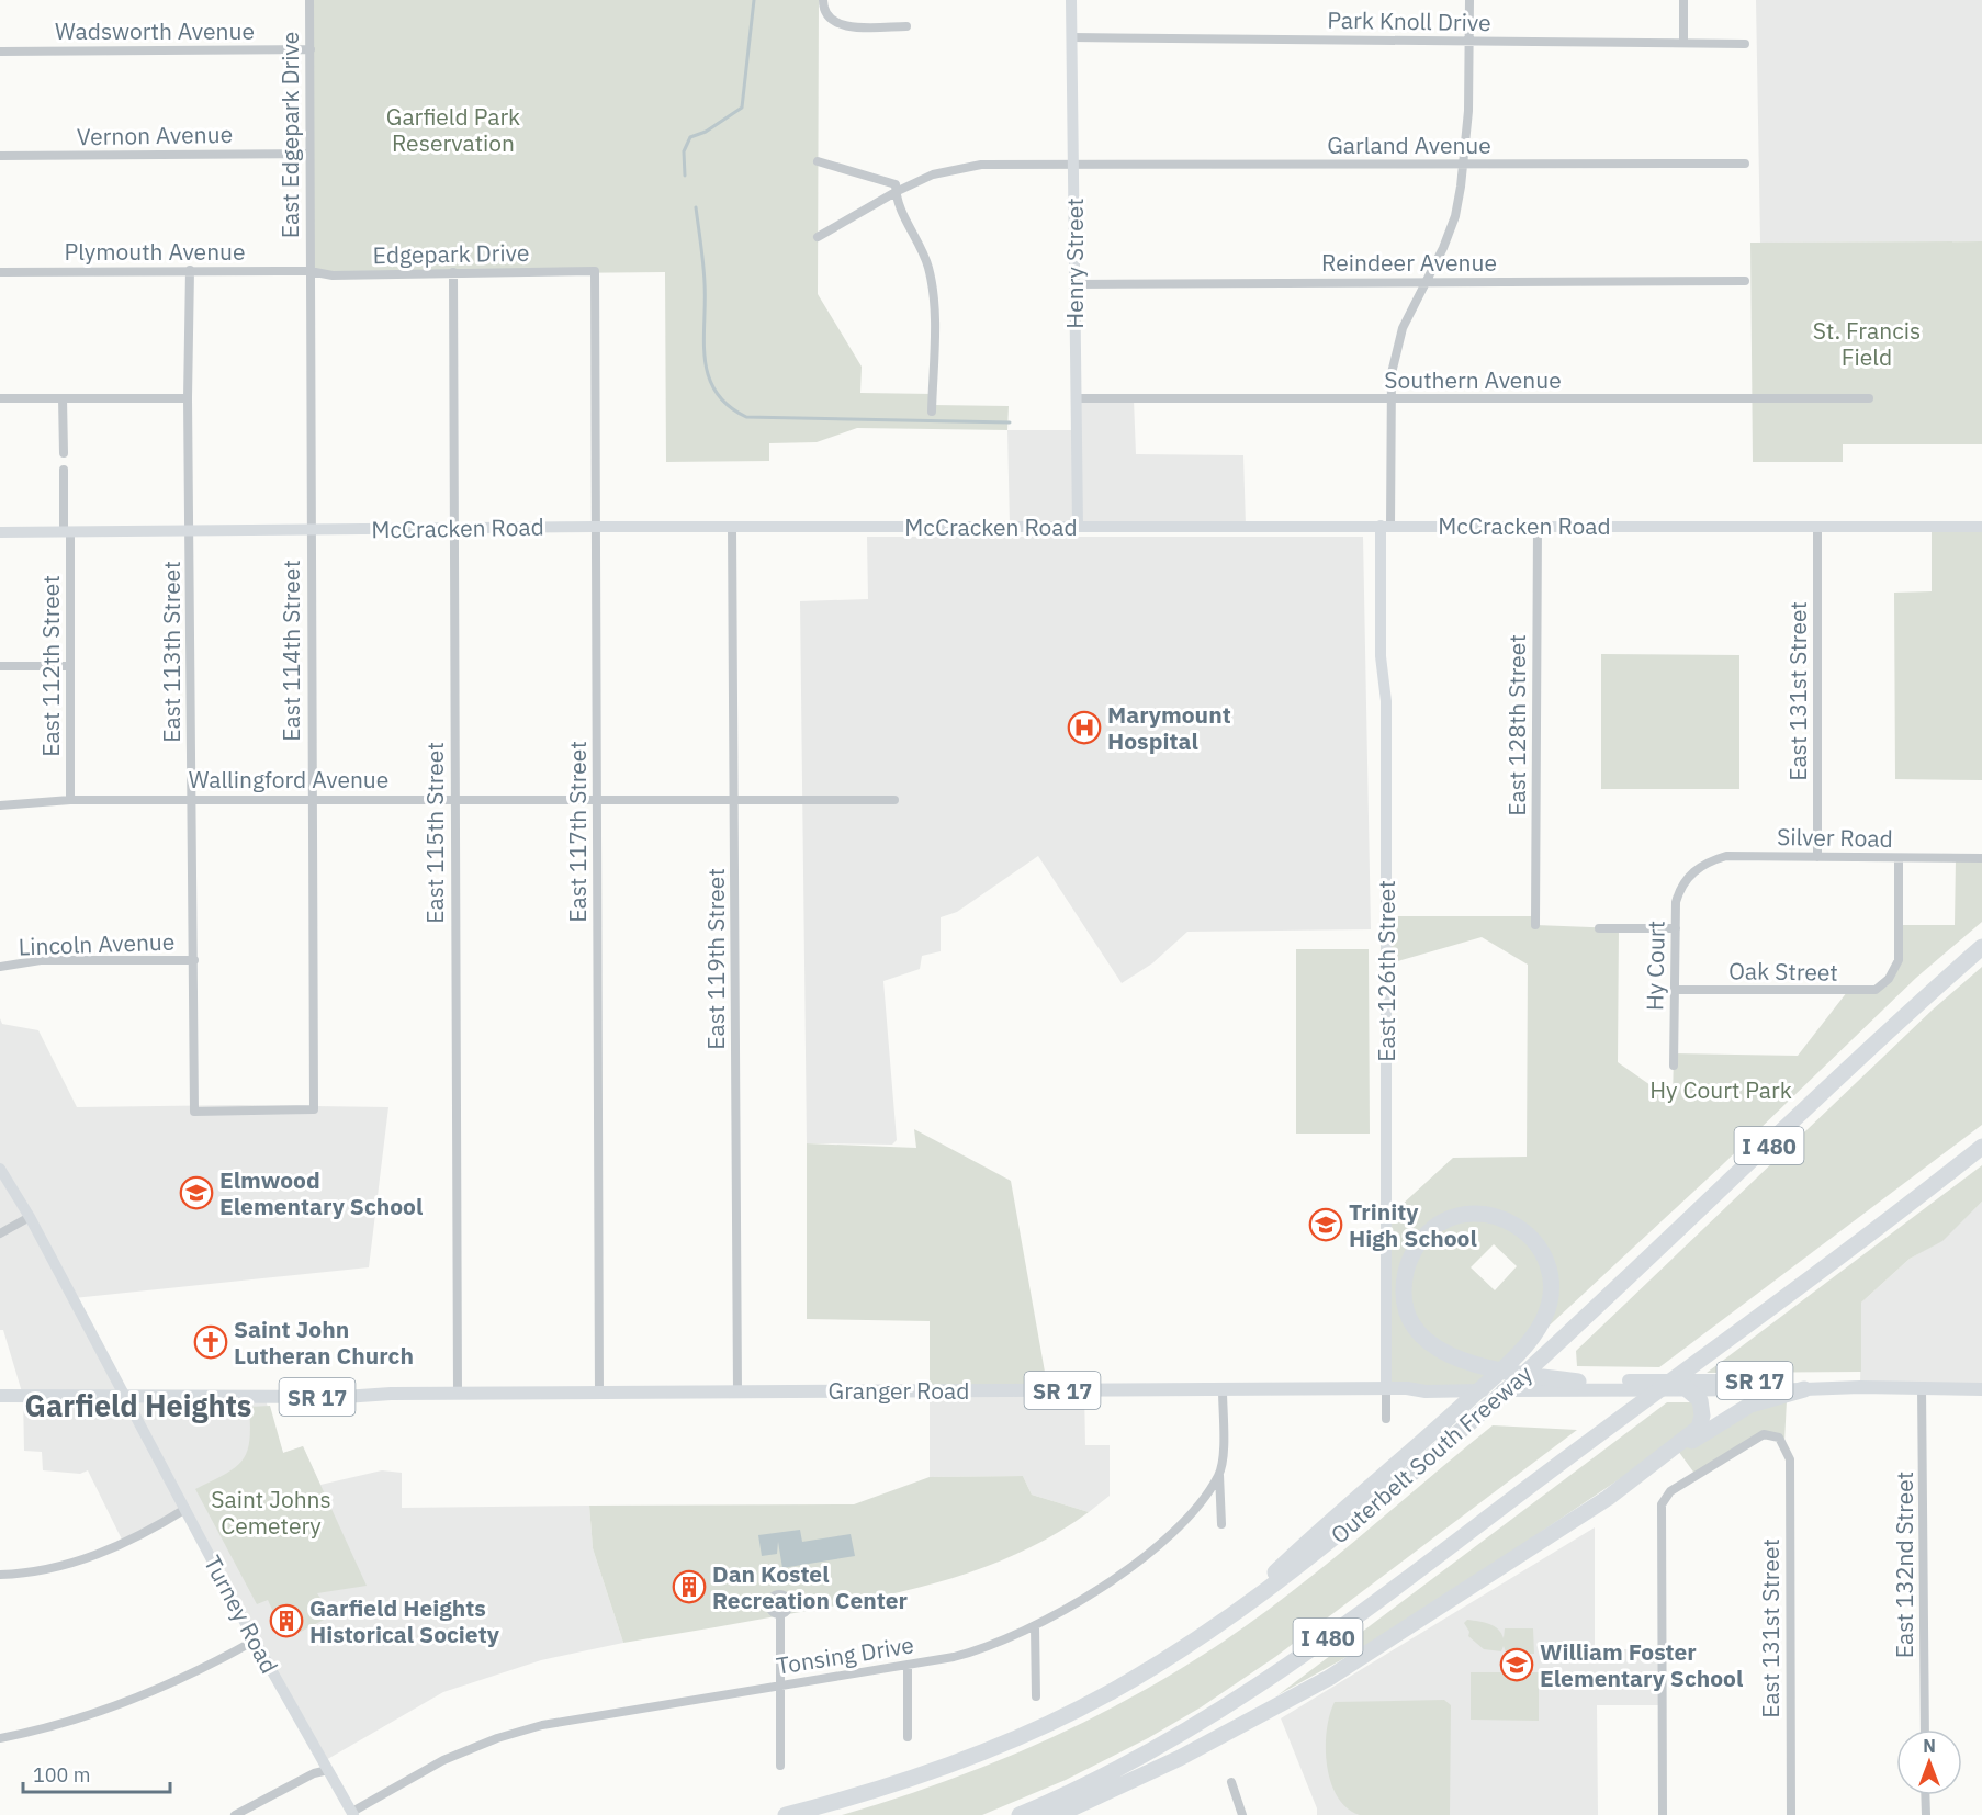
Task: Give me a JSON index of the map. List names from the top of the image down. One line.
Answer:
{"streets":{"highway":["I 480","Outerbelt South Freeway"],"main road":["SR 17","Granger Road"],"street":["Park Knoll Drive","Wadsworth Avenue","Vernon Avenue","East Edgepark Drive","Garland Avenue","Plymouth Avenue","Edgepark Drive","Reindeer Avenue","Henry Street","Southern Avenue","McCracken Road","East 114th Street","East 113th Street","East 112th Street","East 131st Street","East 128th Street","Wallingford Avenue","East 117th Street","East 115th Street","Silver Road","Lincoln Avenue","East 119th Street","Hy Court","East 126th Street","Oak Street","East 132nd Street","Turney Road","Tonsing Drive"]},"crossings":[["Park Knoll Drive","Henry Street"],["Wadsworth Avenue","East Edgepark Drive"],["Vernon Avenue","East Edgepark Drive"],["East Edgepark Drive","Plymouth Avenue"],["East Edgepark Drive","Edgepark Drive"],["East Edgepark Drive","East 114th Street"],["Garland Avenue","Henry Street"],["Plymouth Avenue","Edgepark Drive"],["Plymouth Avenue","East 114th Street"],["Plymouth Avenue","East 113th Street"],["Edgepark Drive","East 114th Street"],["Edgepark Drive","East 117th Street"],["Edgepark Drive","East 115th Street"],["Reindeer Avenue","Henry Street"],["Henry Street","Southern Avenue"],["Henry Street","McCracken Road"],["McCracken Road","East 114th Street"],["McCracken Road","East 113th Street"],["McCracken Road","East 112th Street"],["McCracken Road","East 131st Street"],["McCracken Road","East 128th Street"],["McCracken Road","East 117th Street"],["McCracken Road","East 115th Street"],["McCracken Road","East 119th Street"],["McCracken Road","East 126th Street"],["East 114th Street","East 113th Street"],["East 114th Street","Wallingford Avenue"],["East 113th Street","Wallingford Avenue"],["East 113th Street","Lincoln Avenue"],["East 112th Street","Wallingford Avenue"],["East 131st Street","Silver Road"],["Wallingford Avenue","East 117th Street"],["Wallingford Avenue","East 115th Street"],["Wallingford Avenue","East 119th Street"],["East 117th Street","Granger Road"],["East 115th Street","Granger Road"],["Silver Road","Hy Court"],["Silver Road","Oak Street"],["East 119th Street","Granger Road"],["Hy Court","Oak Street"],["East 126th Street","Granger Road"],["Granger Road","East 132nd Street"],["Granger Road","Turney Road"],["Granger Road","Tonsing Drive"],["Turney Road","Tonsing Drive"]],"districts":["Garfield Heights"],"parks":["Garfield Park Reservation","St. Francis Field","Hy Court Park","Saint Johns Cemetery"],"places":{"hospital":["Marymount Hospital"],"school or university":["Elmwood Elementary School","Trinity High School","William Foster Elementary School"],"church":["Saint John Lutheran Church"],"building":["Dan Kostel Recreation Center","Garfield Heights Historical Society"]},"scale_bar":"100 m","north":"top"}
